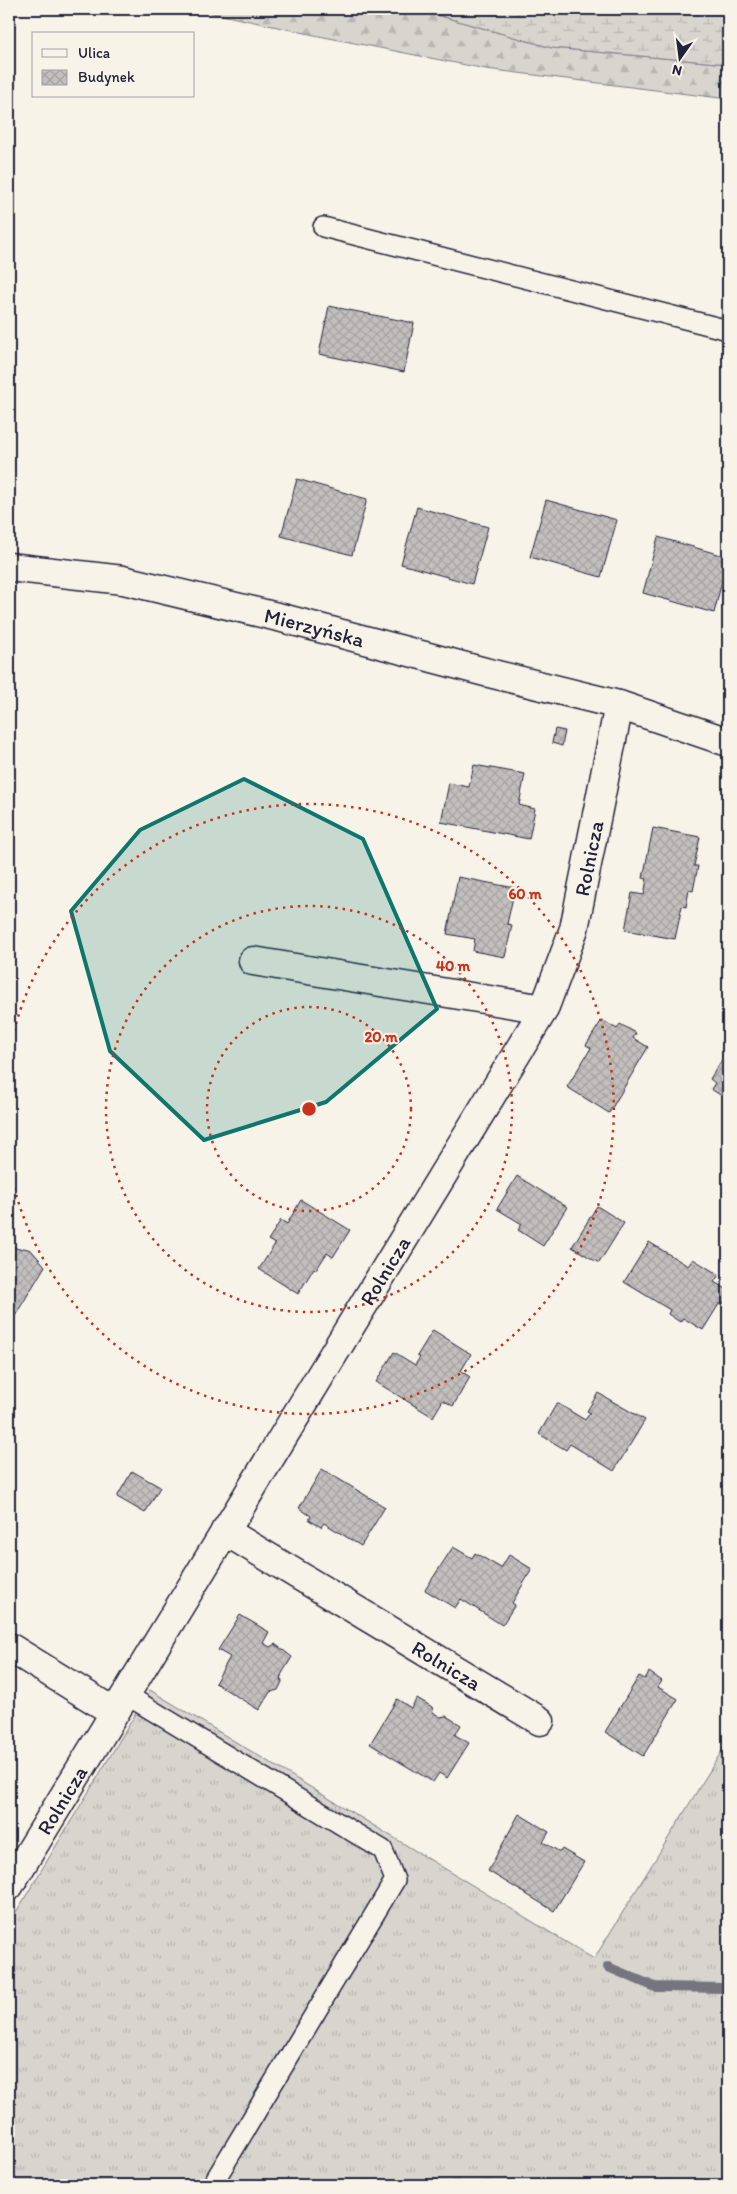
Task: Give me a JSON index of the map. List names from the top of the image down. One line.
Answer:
{"streets":{"street":["Mierzyńska","Rolnicza"]},"crossings":[["Mierzyńska","Rolnicza"]],"legend":["Ulica","Budynek"],"north":"bottom","rings":["60 m","40 m","20 m"]}
